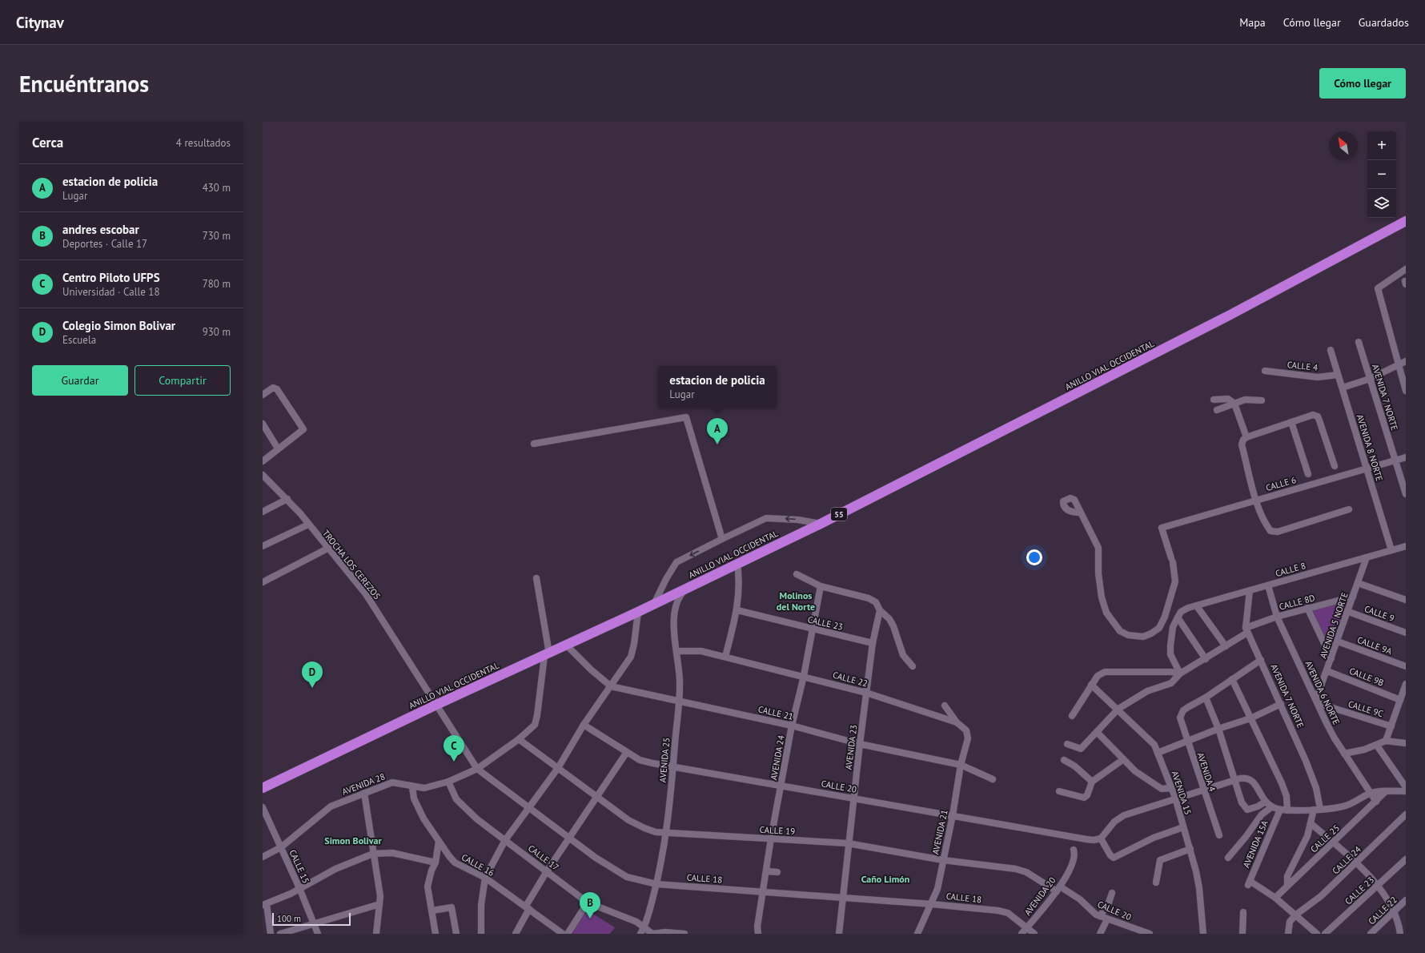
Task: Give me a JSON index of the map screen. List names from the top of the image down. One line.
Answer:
{"streets":{"highway":["ANILLO VIAL OCCIDENTAL","55"],"street":["CALLE 4","AVENIDA 7 NORTE","AVENIDA 8 NORTE","CALLE 6","TROCHA LOS CEREZOS","CALLE 8","CALLE 8D","CALLE 9","CALLE 23","AVENIDA 5 NORTE","CALLE 9A","CALLE 9B","CALLE 22","AVENIDA 6 NORTE","CALLE 9C","CALLE 21","AVENIDA 23","AVENIDA 24","AVENIDA 25","AVENIDA 4","AVENIDA 28","CALLE 20","AVENIDA 15","CALLE 19","AVENIDA 21","CALLE 25","AVENIDA 15A","CALLE 17","CALLE 24","CALLE 16","CALLE 15","CALLE 18","AVENIDA 20"]},"crossings":[["ANILLO VIAL OCCIDENTAL","TROCHA LOS CEREZOS"],["ANILLO VIAL OCCIDENTAL","CALLE 21"],["ANILLO VIAL OCCIDENTAL","AVENIDA 25"],["ANILLO VIAL OCCIDENTAL","AVENIDA 28"],["ANILLO VIAL OCCIDENTAL","CALLE 18"],["CALLE 4","AVENIDA 8 NORTE"],["AVENIDA 7 NORTE","CALLE 6"],["AVENIDA 7 NORTE","CALLE 8D"],["AVENIDA 8 NORTE","CALLE 6"],["AVENIDA 8 NORTE","CALLE 8"],["TROCHA LOS CEREZOS","CALLE 18"],["CALLE 8","AVENIDA 5 NORTE"],["CALLE 8","AVENIDA 6 NORTE"],["CALLE 8D","AVENIDA 5 NORTE"],["CALLE 8D","AVENIDA 6 NORTE"],["CALLE 8D","AVENIDA 15"],["CALLE 9","AVENIDA 5 NORTE"],["CALLE 23","AVENIDA 23"],["CALLE 23","AVENIDA 24"],["AVENIDA 5 NORTE","CALLE 9A"],["AVENIDA 5 NORTE","CALLE 9B"],["AVENIDA 5 NORTE","AVENIDA 6 NORTE"],["AVENIDA 5 NORTE","CALLE 9C"],["CALLE 22","AVENIDA 23"],["CALLE 22","AVENIDA 24"],["CALLE 22","AVENIDA 25"],["CALLE 22","AVENIDA 21"],["AVENIDA 6 NORTE","CALLE 9C"],["AVENIDA 6 NORTE","CALLE 25"],["CALLE 21","AVENIDA 23"],["CALLE 21","AVENIDA 24"],["CALLE 21","AVENIDA 25"],["CALLE 21","AVENIDA 21"],["AVENIDA 23","CALLE 20"],["AVENIDA 23","CALLE 19"],["AVENIDA 23","CALLE 18"],["AVENIDA 24","CALLE 20"],["AVENIDA 24","CALLE 19"],["AVENIDA 24","CALLE 18"],["AVENIDA 25","CALLE 20"],["AVENIDA 25","CALLE 19"],["AVENIDA 25","CALLE 17"],["AVENIDA 25","CALLE 18"],["AVENIDA 28","CALLE 19"],["AVENIDA 28","CALLE 17"],["AVENIDA 28","CALLE 16"],["AVENIDA 28","CALLE 15"],["AVENIDA 28","CALLE 18"],["CALLE 20","CALLE 19"],["CALLE 20","AVENIDA 21"],["CALLE 20","AVENIDA 20"],["CALLE 19","AVENIDA 21"],["CALLE 19","AVENIDA 20"],["AVENIDA 21","CALLE 18"],["CALLE 25","AVENIDA 15A"],["CALLE 18","AVENIDA 20"]],"districts":["Molinos del Norte","Simon Bolivar","Caño Limón"],"scale_bar":"100 m","north":"top left","page":{"header":"Citynav","nav":["Mapa","Cómo llegar","Guardados"],"buttons":["Cómo llegar",["Guardar","Compartir"]],"title":"Encuéntranos","heading":["Cerca","4 resultados"],"map_buttons":["+","−"],"list":[{"mark":"A","name":"estacion de policia","note":"Lugar","value":"430 m"},{"mark":"B","name":"andres escobar","note":"Deportes · Calle 17","value":"730 m"},{"mark":"C","name":"Centro Piloto UFPS","note":"Universidad · Calle 18","value":"780 m"},{"mark":"D","name":"Colegio Simon Bolivar","note":"Escuela","value":"930 m"}],"popup":["estacion de policia","Lugar"],"pins":["A","D","C","B"],"scale":"100 m"}}
